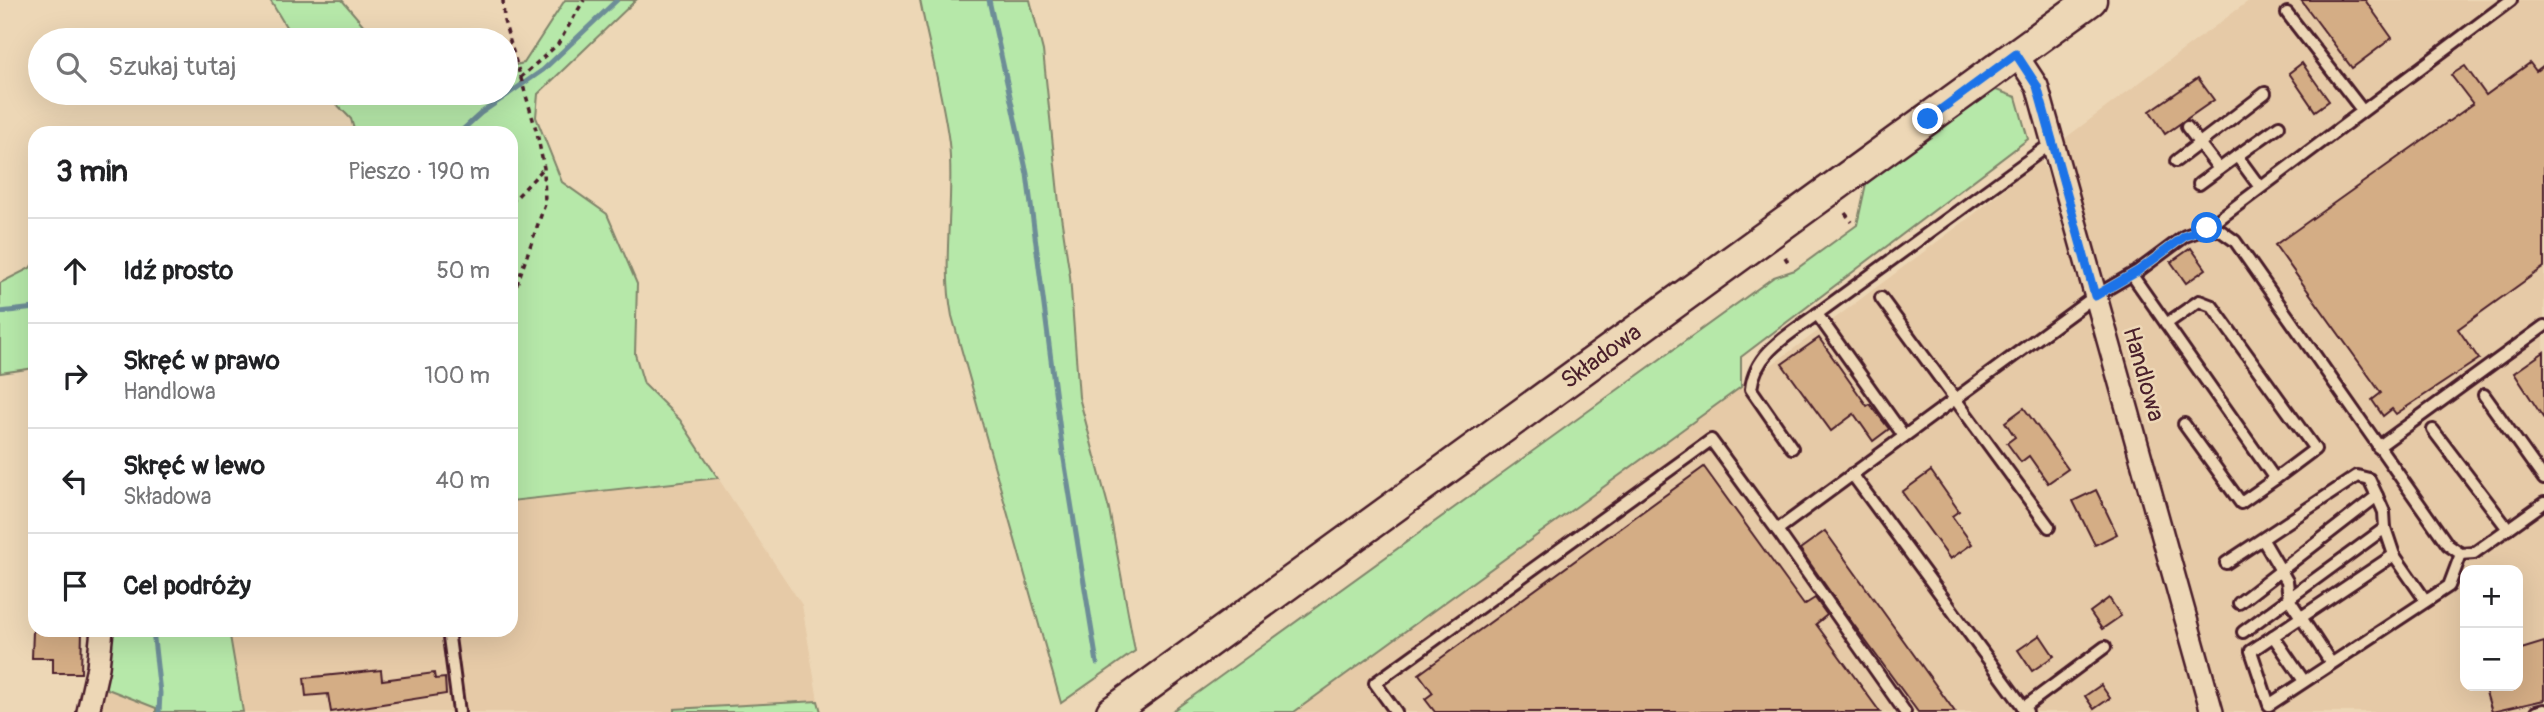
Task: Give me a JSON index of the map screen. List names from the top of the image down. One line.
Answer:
{"streets":{"main road":["Składowa"],"street":["Handlowa"]},"crossings":[["Składowa","Handlowa"]],"page":{"search":"Szukaj tutaj","heading":["3 min","Pieszo · 190 m"],"list":[["Idź prosto","50 m"],["Skręć w prawo","Handlowa","100 m"],["Skręć w lewo","Składowa","40 m"],"Cel podróży"],"map_buttons":["+","−"]}}
